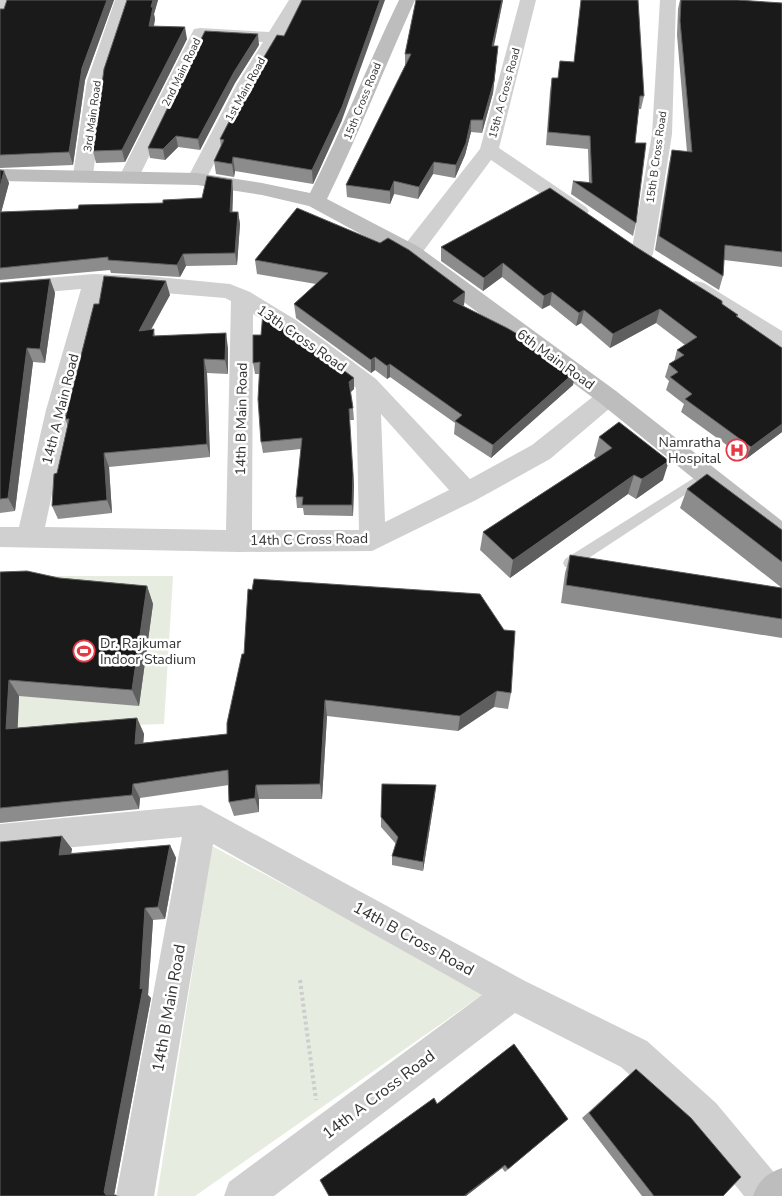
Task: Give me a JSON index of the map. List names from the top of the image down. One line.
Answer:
{"streets":{"street":["2nd Main Road","1st Main Road","15th A Cross Road","15th Cross Road","3rd Main Road","15th B Cross Road","13th Cross Road","6th Main Road","14th A Main Road","14th B Main Road","14th C Cross Road","14th B Cross Road","14th A Cross Road"]},"crossings":[["2nd Main Road","1st Main Road"],["2nd Main Road","6th Main Road"],["1st Main Road","6th Main Road"],["15th A Cross Road","6th Main Road"],["15th Cross Road","6th Main Road"],["3rd Main Road","6th Main Road"],["13th Cross Road","14th A Main Road"],["13th Cross Road","14th B Main Road"],["13th Cross Road","14th C Cross Road"],["6th Main Road","14th C Cross Road"],["14th A Main Road","14th C Cross Road"],["14th B Main Road","14th C Cross Road"],["14th B Main Road","14th B Cross Road"],["14th B Cross Road","14th A Cross Road"]],"places":{"hospital":["Namratha Hospital"],"sports":["Dr. Rajkumar Indoor Stadium"]}}
